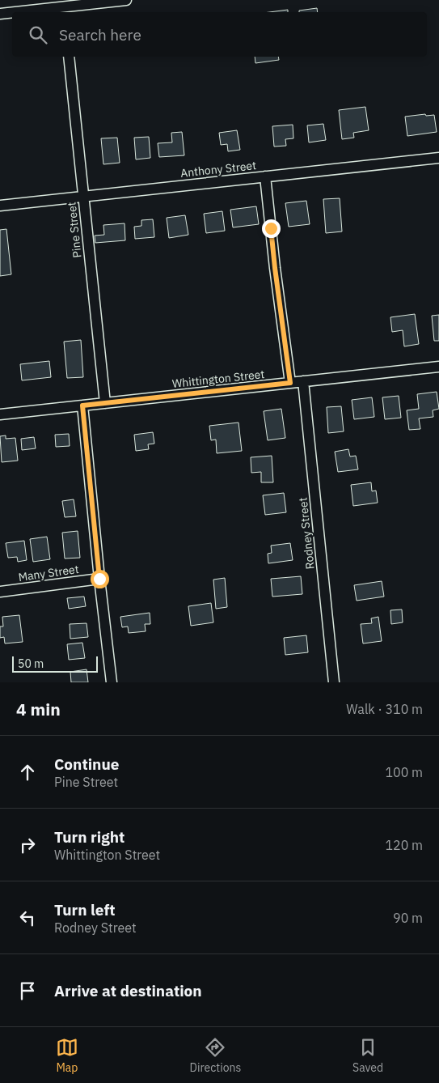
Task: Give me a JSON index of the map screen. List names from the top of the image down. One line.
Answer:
{"streets":{"street":["Anthony Street","Pine Street","Whittington Street","Rodney Street","Many Street"]},"crossings":[["Anthony Street","Pine Street"],["Pine Street","Whittington Street"],["Whittington Street","Rodney Street"]],"scale_bar":"50 m","page":{"search":"Search here","scale":"50 m","heading":["4 min","Walk · 310 m"],"list":[["Continue","Pine Street","100 m"],["Turn right","Whittington Street","120 m"],["Turn left","Rodney Street","90 m"],"Arrive at destination"],"nav":["Map","Directions","Saved"]}}
